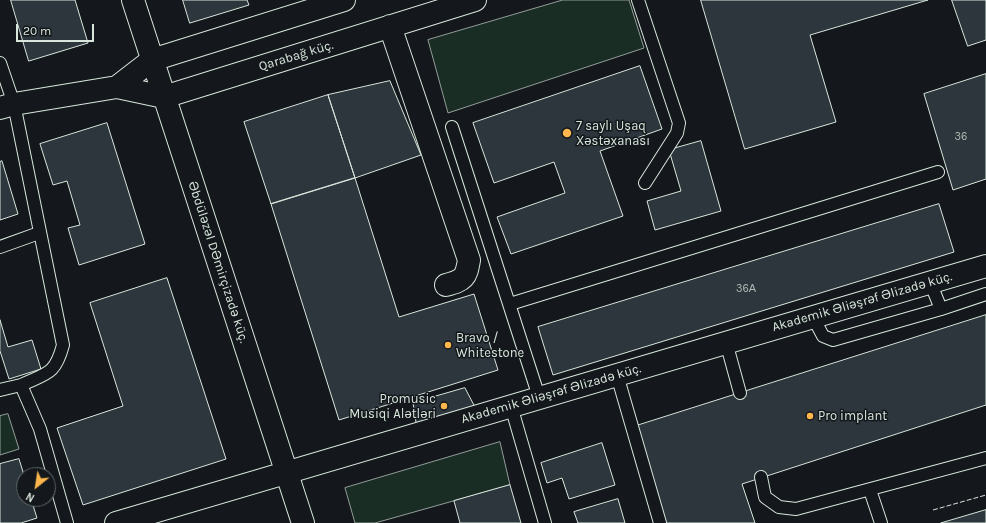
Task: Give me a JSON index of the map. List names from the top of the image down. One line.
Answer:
{"streets":{"street":["Qarabağ küç.","Əbdüləzəl DƏmirçizadə küç.","Akademik Əliəşrəf Əlizadə küç."]},"crossings":[["Qarabağ küç.","Əbdüləzəl DƏmirçizadə küç."],["Əbdüləzəl DƏmirçizadə küç.","Akademik Əliəşrəf Əlizadə küç."]],"places":["7 saylı Uşaq Xəstəxanası","Bravo / Whitestone","Promusic Musiqi Alətləri","Pro implant"],"house_numbers":["36","36А"],"scale_bar":"20 m","north":"bottom left"}
